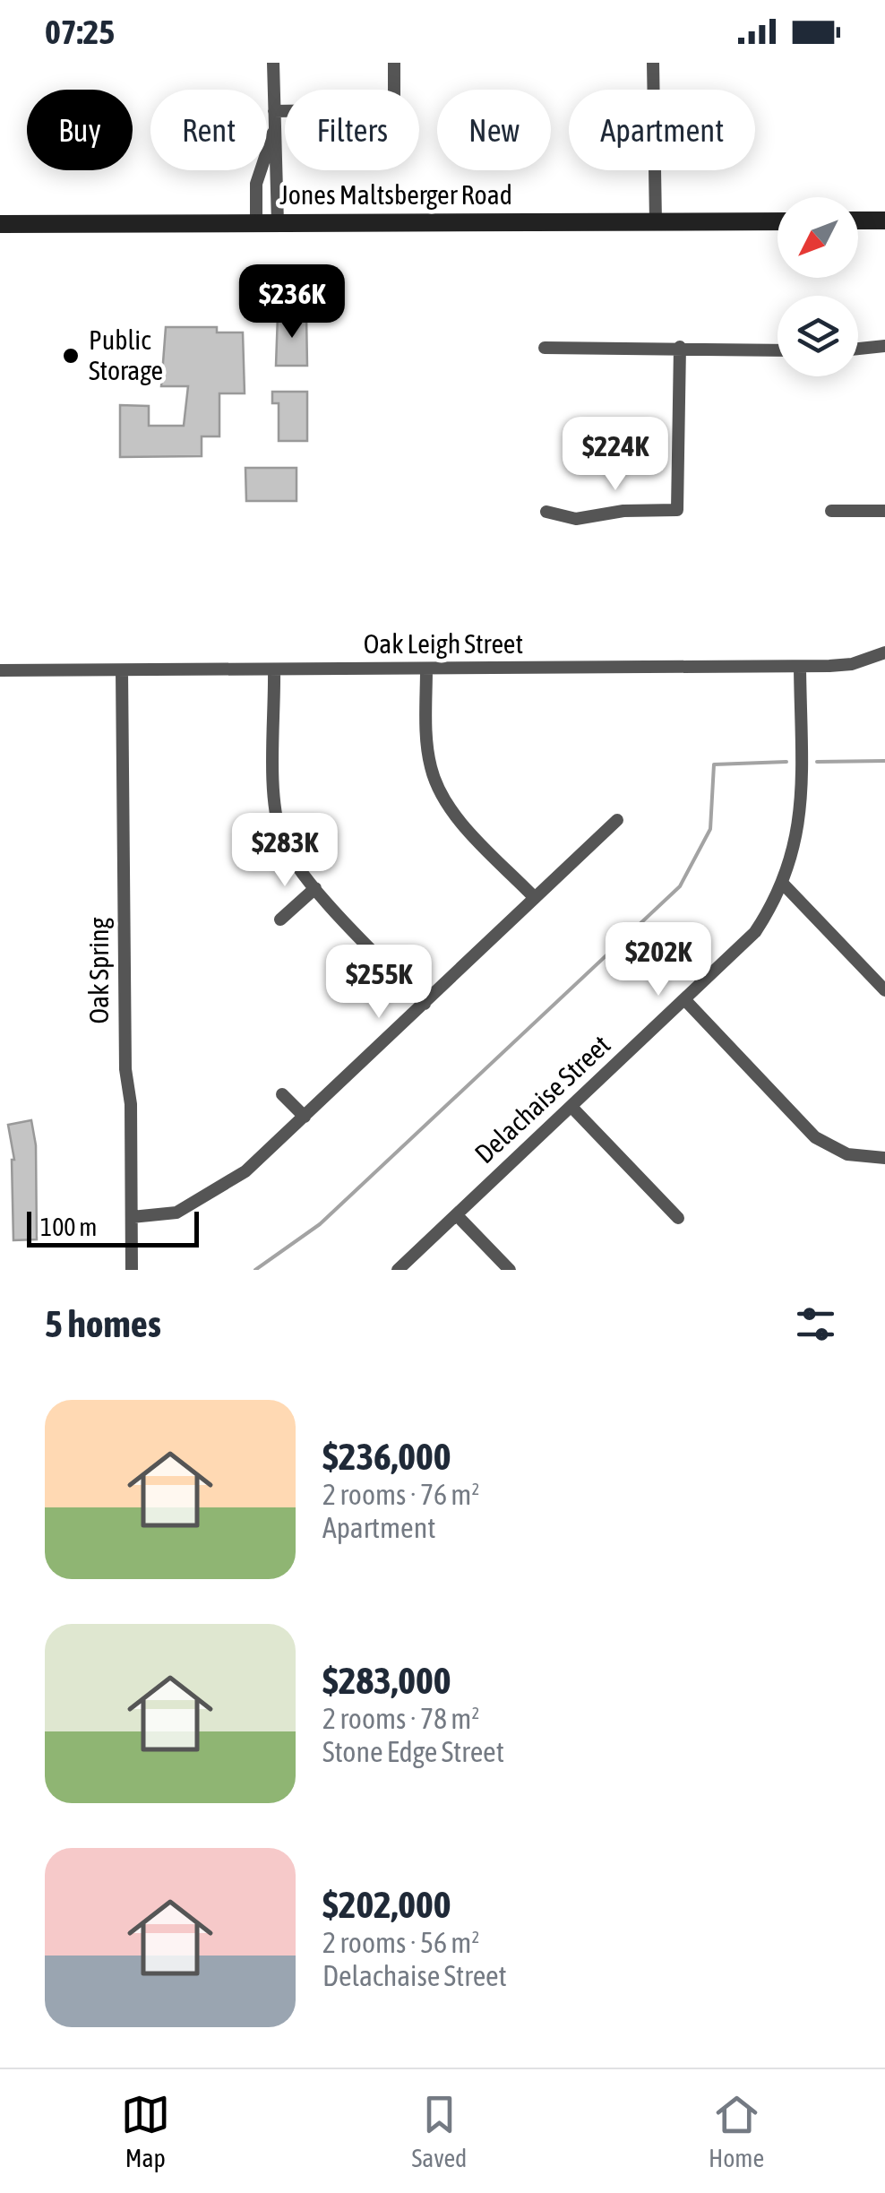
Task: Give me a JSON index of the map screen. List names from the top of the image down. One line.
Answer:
{"streets":{"main road":["Jones Maltsberger Road"],"street":["Oak Leigh Street","Oak Spring","Delachaise Street"]},"crossings":[["Oak Leigh Street","Oak Spring"],["Oak Leigh Street","Delachaise Street"]],"places":["Public Storage"],"scale_bar":"100 m","north":"bottom left","page":{"status":"07:25","chip":["Buy","Rent","Filters","New","Apartment"],"price":["$236K","$224K","$283K","$202K","$255K"],"scale":"100 m","heading":"5 homes","list":[{"name":"$236,000","note":"2 rooms · 76 m² · Apartment"},{"name":"$283,000","note":"2 rooms · 78 m² · Stone Edge Street"},{"name":"$202,000","note":"2 rooms · 56 m² · Delachaise Street"}],"tabs":["Map","Saved","Home"]}}
